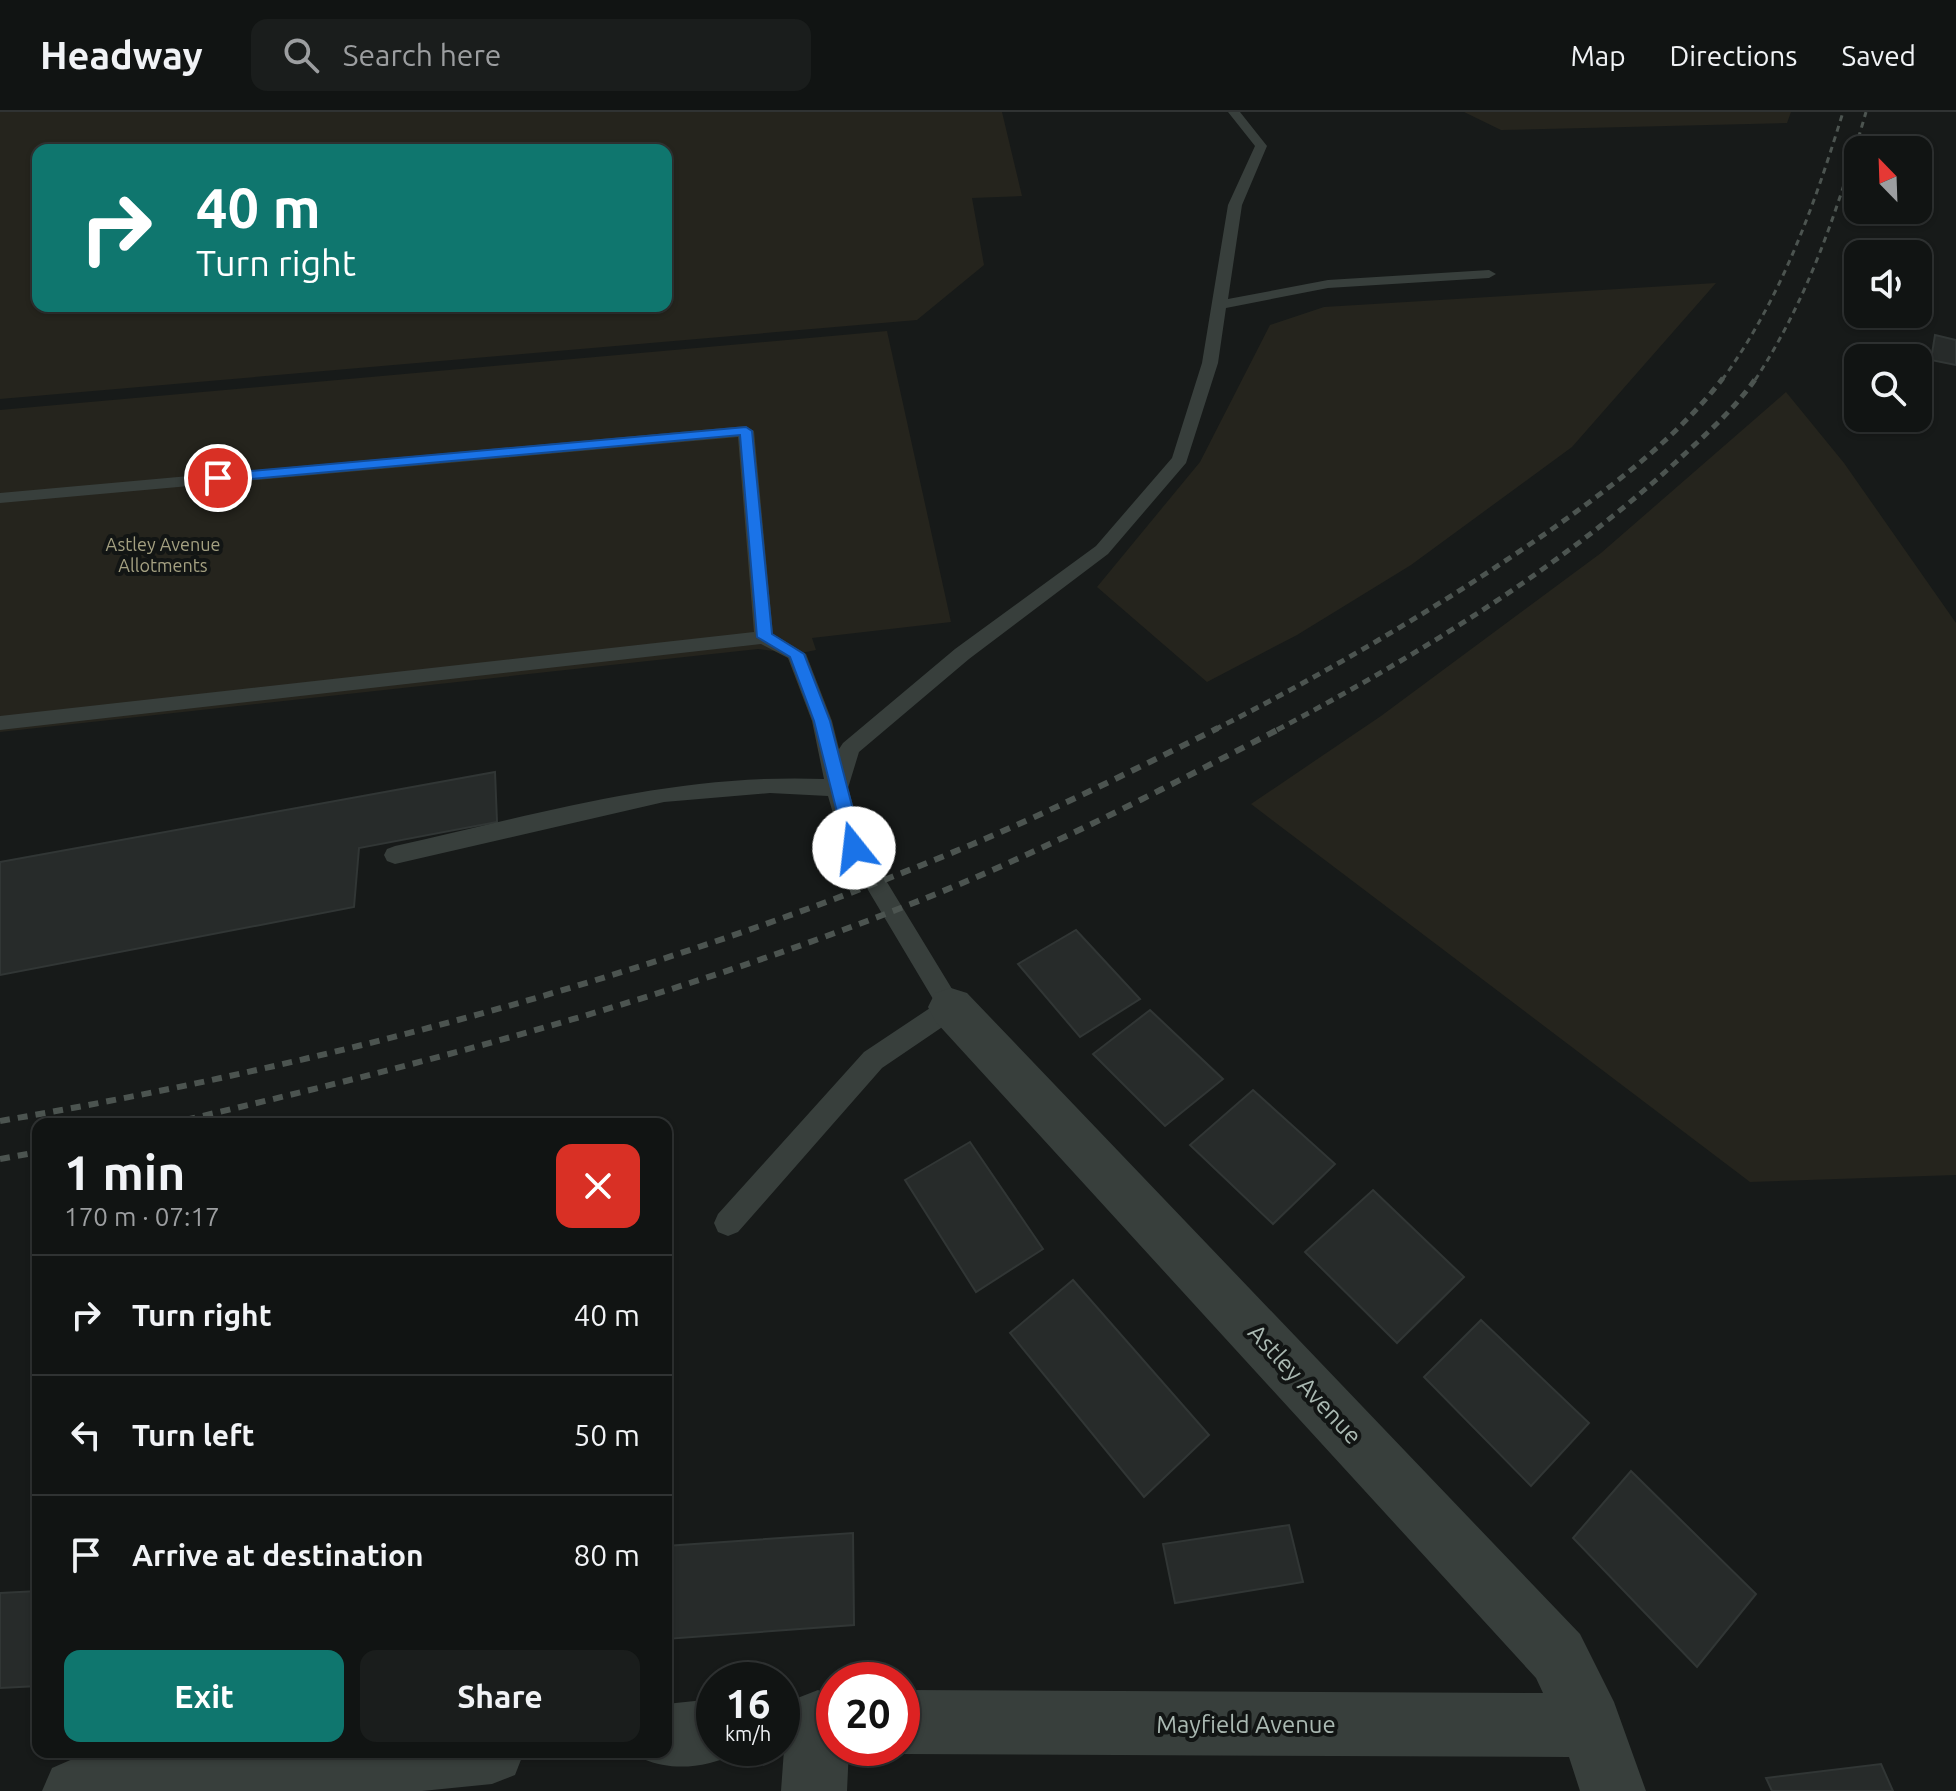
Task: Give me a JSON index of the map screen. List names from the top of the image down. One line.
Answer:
{"streets":{"street":["Astley Avenue","Mayfield Avenue"]},"crossings":[["Astley Avenue","Mayfield Avenue"]],"parks":["Astley Avenue Allotments"],"north":"top left","page":{"header":"Headway","search":"Search here","nav":["Map","Directions","Saved"],"turn":["40 m","Turn right"],"heading":["1 min","170 m · 07:17"],"list":[{"name":"Turn right","value":"40 m"},{"name":"Turn left","value":"50 m"},{"name":"Arrive at destination","value":"80 m"}],"buttons":["Exit","Share"],"speed":"16 km/h","limit":"20"}}
